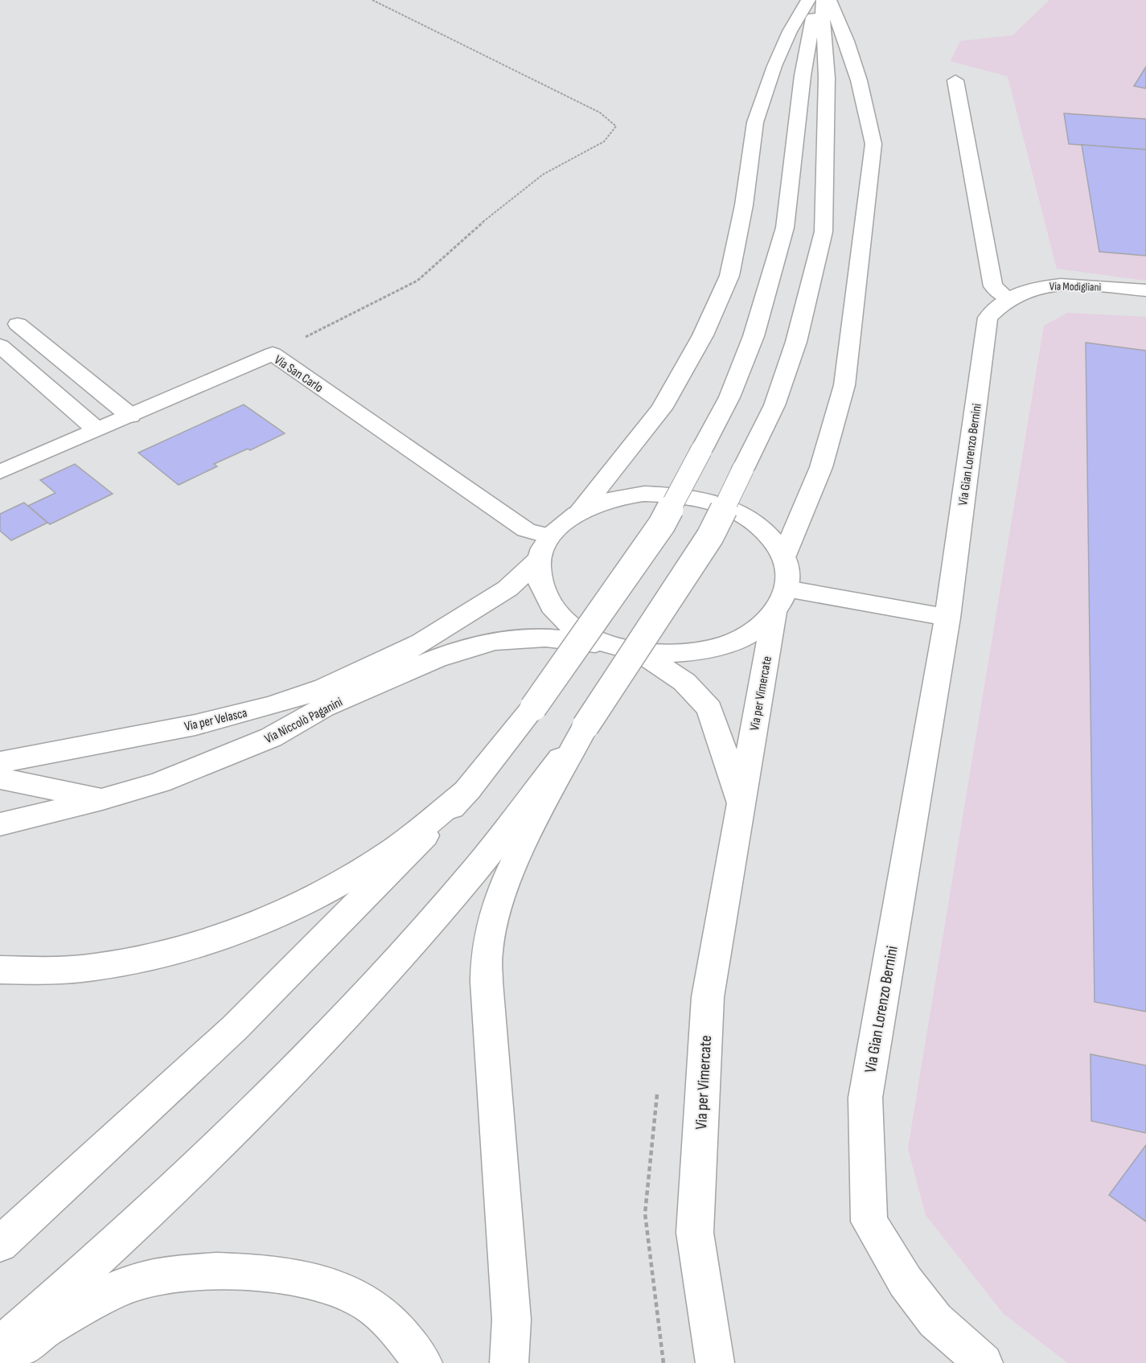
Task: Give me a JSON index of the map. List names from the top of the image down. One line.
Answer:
{"streets":{"main road":["Via Modigliani","Via San Carlo","Via Gian Lorenzo Bernini","Via per Vimercate","Via per Velasca","Via Niccolò Paganini"]},"crossings":[["Via Modigliani","Via Gian Lorenzo Bernini"],["Via per Velasca","Via Niccolò Paganini"]]}
